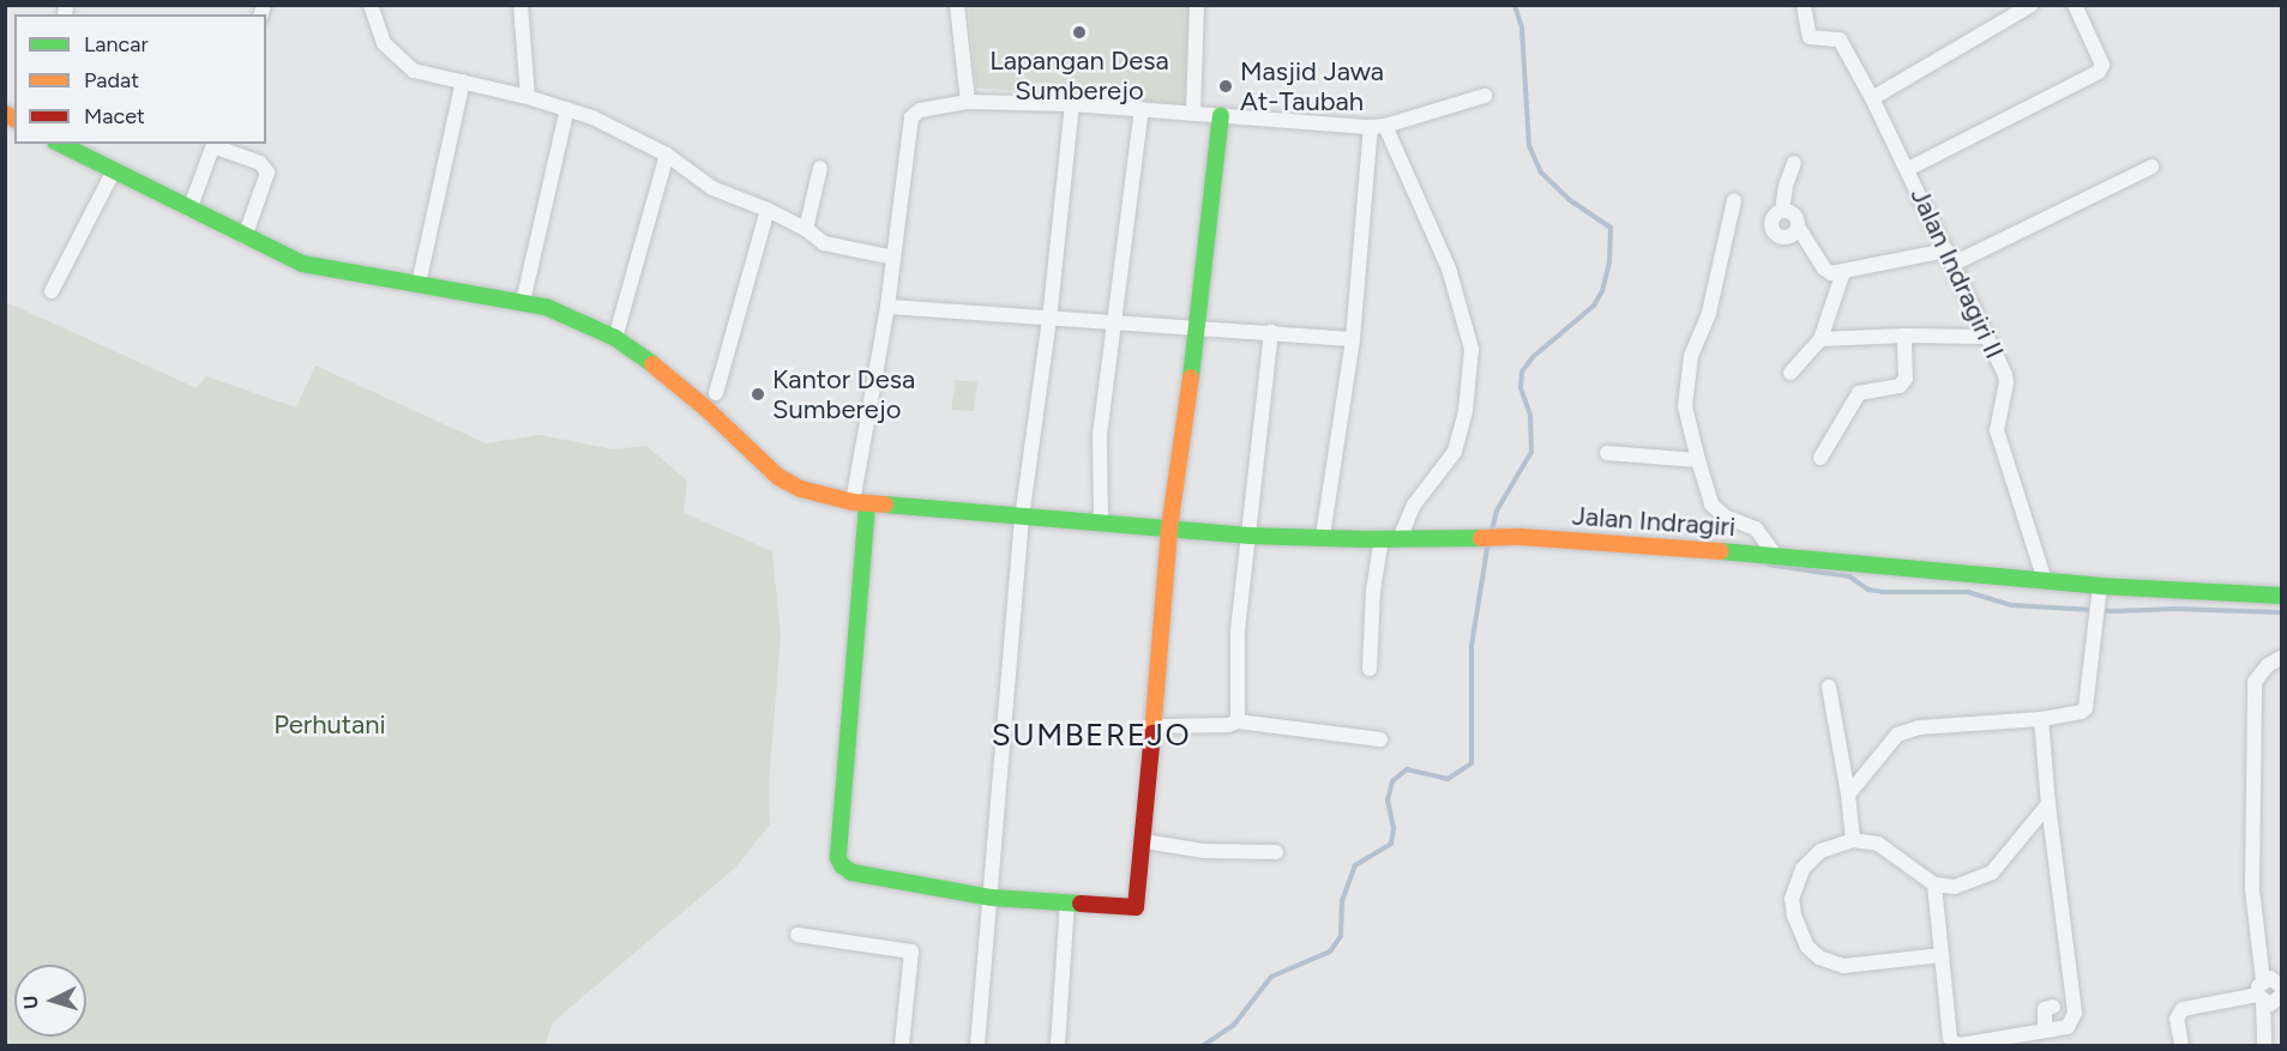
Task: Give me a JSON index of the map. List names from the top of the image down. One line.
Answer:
{"streets":{"street":["Jalan Indragiri II","Jalan Indragiri"]},"crossings":[["Jalan Indragiri II","Jalan Indragiri"]],"districts":["SUMBEREJO"],"parks":["Perhutani"],"places":["Lapangan Desa Sumberejo","Masjid Jawa At-Taubah","Kantor Desa Sumberejo"],"legend":["Lancar","Padat","Macet"],"north":"left"}
